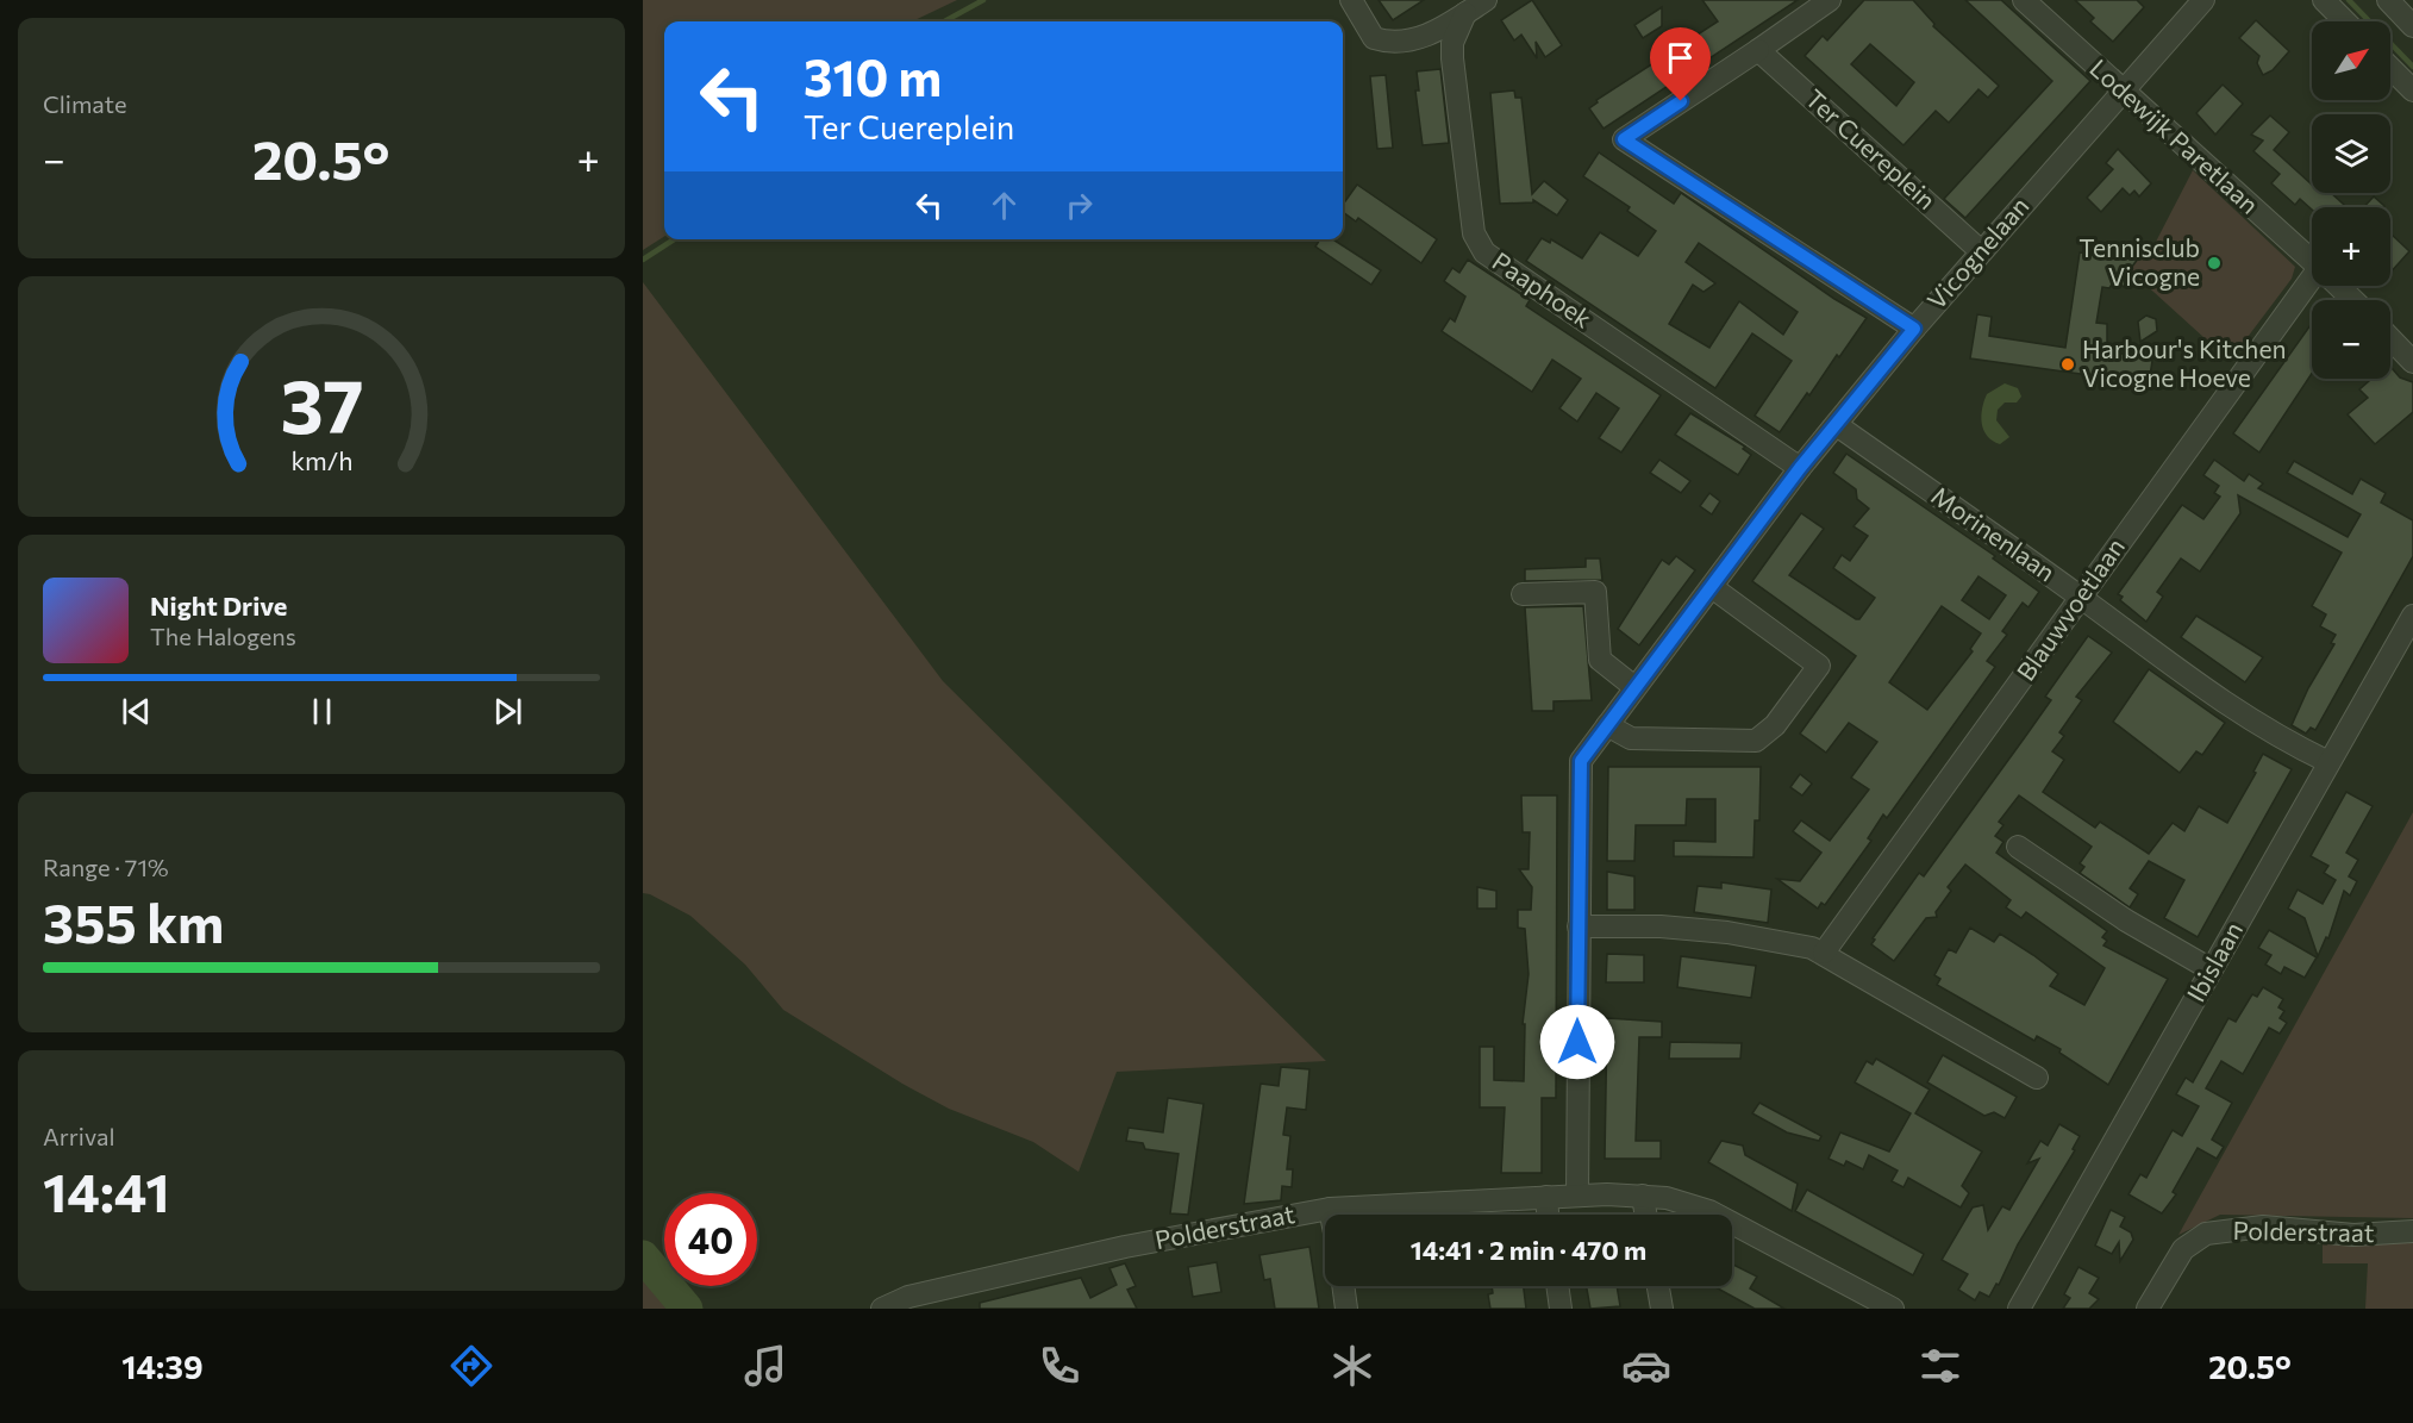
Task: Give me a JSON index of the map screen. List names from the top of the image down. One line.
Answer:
{"streets":{"street":["Lodewijk Paretlaan","Ter Cuereplein","Vicognelaan","Paaphoek","Morinenlaan","Blauwvoetlaan","Ibislaan","Polderstraat"]},"crossings":[["Lodewijk Paretlaan","Vicognelaan"],["Ter Cuereplein","Vicognelaan"],["Vicognelaan","Paaphoek"],["Vicognelaan","Morinenlaan"],["Vicognelaan","Polderstraat"],["Morinenlaan","Blauwvoetlaan"],["Morinenlaan","Ibislaan"]],"places":["Tennisclub Vicogne","Harbour's Kitchen Vicogne Hoeve"],"north":"top right","page":{"tile":["Climate",["Range · 71%","355 km"],["Arrival","14:41"]],"map_buttons":["+","−"],"turn":["310 m","Ter Cuereplein"],"heat":["−","20.5°","+"],"song":["Night Drive","The Halogens"],"limit":"40","trip":"14:41 · 2 min · 470 m","tabs":["14:39","20.5°"],"gauge":["37","km/h"]}}
